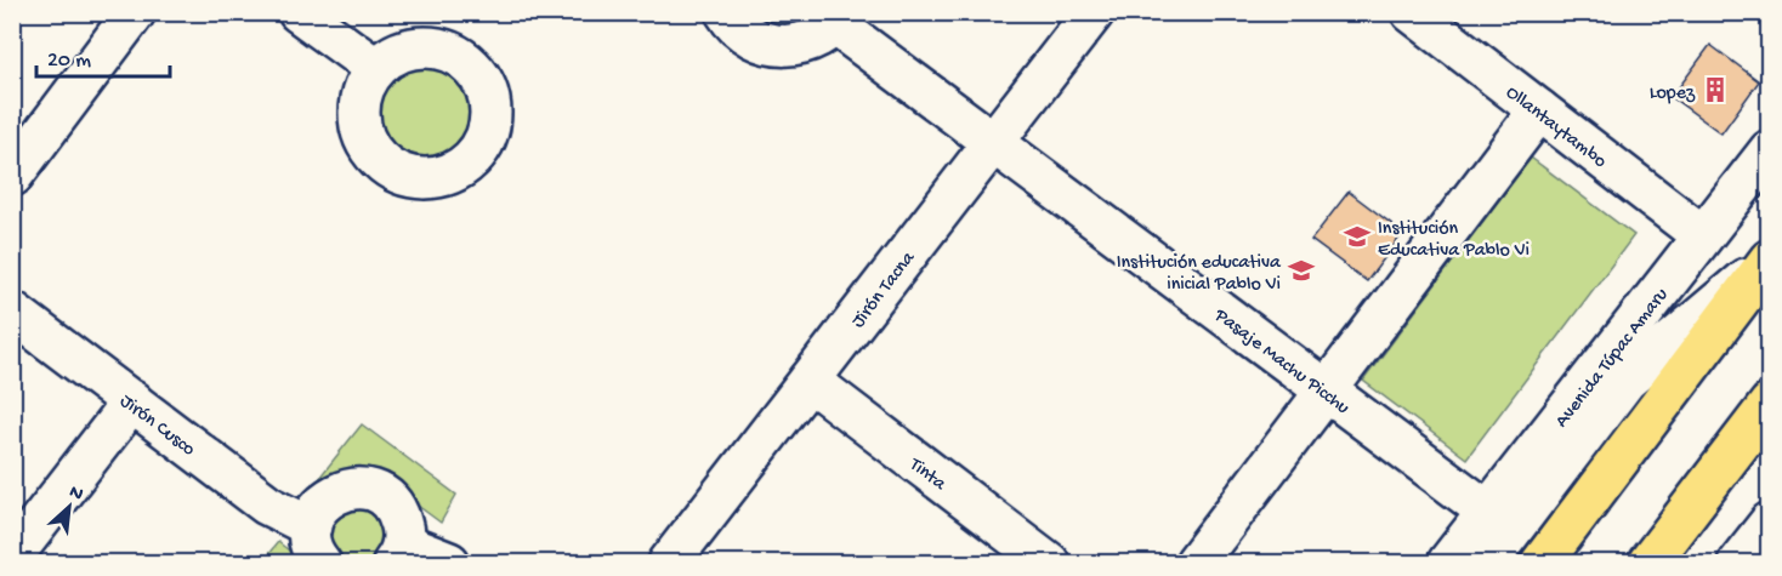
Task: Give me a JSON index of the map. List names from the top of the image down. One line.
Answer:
{"streets":{"street":["Ollantaytambo","Jirón Tacna","Avenida Túpac Amaru","Pasaje Machu Picchu","Jirón Cusco","Tinta"]},"crossings":[["Ollantaytambo","Avenida Túpac Amaru"],["Jirón Tacna","Pasaje Machu Picchu"],["Jirón Tacna","Tinta"],["Avenida Túpac Amaru","Pasaje Machu Picchu"]],"places":{"building":["Lopez"],"school or university":["Institución Educativa Pablo Vi","Institución educativa inicial Pablo Vi"]},"scale_bar":"20 m","north":"top right"}
